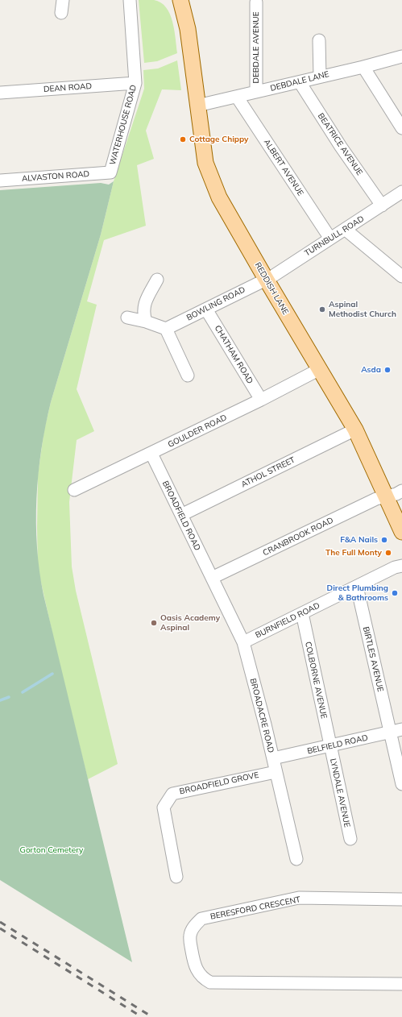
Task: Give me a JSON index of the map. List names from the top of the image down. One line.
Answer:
{"streets":{"main road":["REDDISH LANE"],"street":["DEBDALE AVENUE","DEBDALE LANE","DEAN ROAD","WATERHOUSE ROAD","BEATRICE AVENUE","ALBERT AVENUE","ALVASTON ROAD","TURNBULL ROAD","BOWLING ROAD","CHATHAM ROAD","GOULDER ROAD","ATHOL STREET","BROADFIELD ROAD","CRANBROOK ROAD","BURNFIELD ROAD","BIRTLES AVENUE","COLBORNE AVENUE","BROADACRE ROAD","BELFIELD ROAD","BROADFIELD GROVE","LYNDALE AVENUE","BERESFORD CRESCENT"]},"crossings":[["DEBDALE AVENUE","DEBDALE LANE"],["DEBDALE LANE","BEATRICE AVENUE"],["DEBDALE LANE","ALBERT AVENUE"],["DEBDALE LANE","REDDISH LANE"],["DEAN ROAD","WATERHOUSE ROAD"],["WATERHOUSE ROAD","ALVASTON ROAD"],["BEATRICE AVENUE","TURNBULL ROAD"],["ALBERT AVENUE","TURNBULL ROAD"],["TURNBULL ROAD","REDDISH LANE"],["TURNBULL ROAD","BOWLING ROAD"],["REDDISH LANE","BOWLING ROAD"],["REDDISH LANE","GOULDER ROAD"],["REDDISH LANE","ATHOL STREET"],["REDDISH LANE","CRANBROOK ROAD"],["BOWLING ROAD","CHATHAM ROAD"],["CHATHAM ROAD","GOULDER ROAD"],["GOULDER ROAD","BROADFIELD ROAD"],["ATHOL STREET","BROADFIELD ROAD"],["BROADFIELD ROAD","CRANBROOK ROAD"],["BROADFIELD ROAD","BROADACRE ROAD"],["CRANBROOK ROAD","BROADACRE ROAD"],["BURNFIELD ROAD","BIRTLES AVENUE"],["BURNFIELD ROAD","COLBORNE AVENUE"],["BURNFIELD ROAD","BROADACRE ROAD"],["BIRTLES AVENUE","BELFIELD ROAD"],["COLBORNE AVENUE","BELFIELD ROAD"],["COLBORNE AVENUE","LYNDALE AVENUE"],["BROADACRE ROAD","BELFIELD ROAD"],["BROADACRE ROAD","BROADFIELD GROVE"],["BELFIELD ROAD","LYNDALE AVENUE"]],"parks":["Gorton Cemetery"],"places":["Cottage Chippy","Aspinal Methodist Church","Asda","F&A Nails","The Full Monty","Direct Plumbing & Bathrooms","Oasis Academy Aspinal"]}
